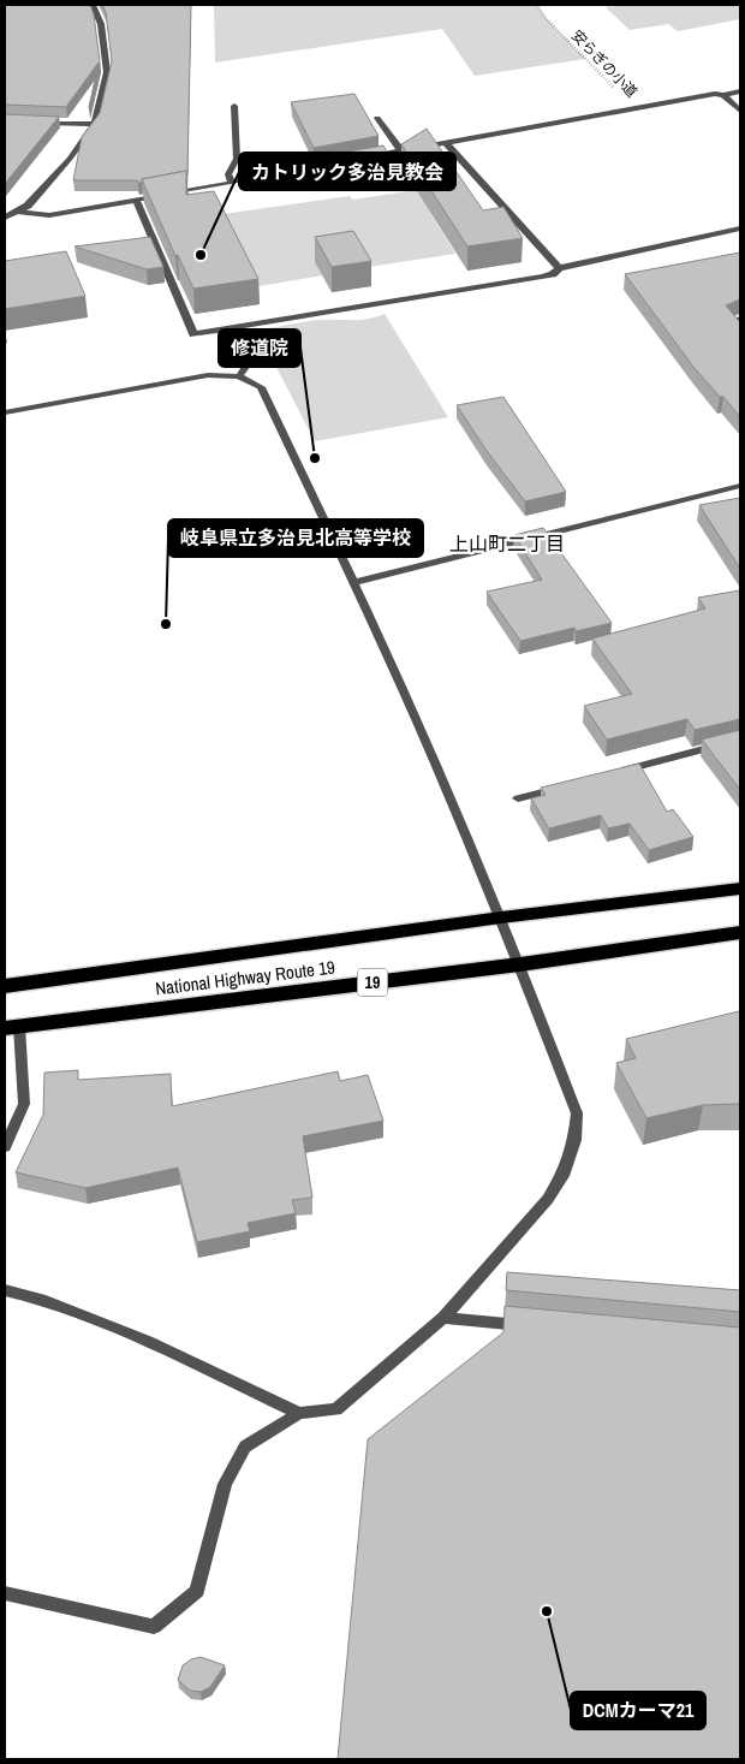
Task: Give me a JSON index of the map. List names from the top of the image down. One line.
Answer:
{"streets":{"highway":["National Highway Route 19","19"],"path":["安らぎの小道"]},"districts":["上山町二丁目"],"places":["カトリック多治見教会","修道院","岐阜県立多治見北高等学校","DCMカーマ21"]}
